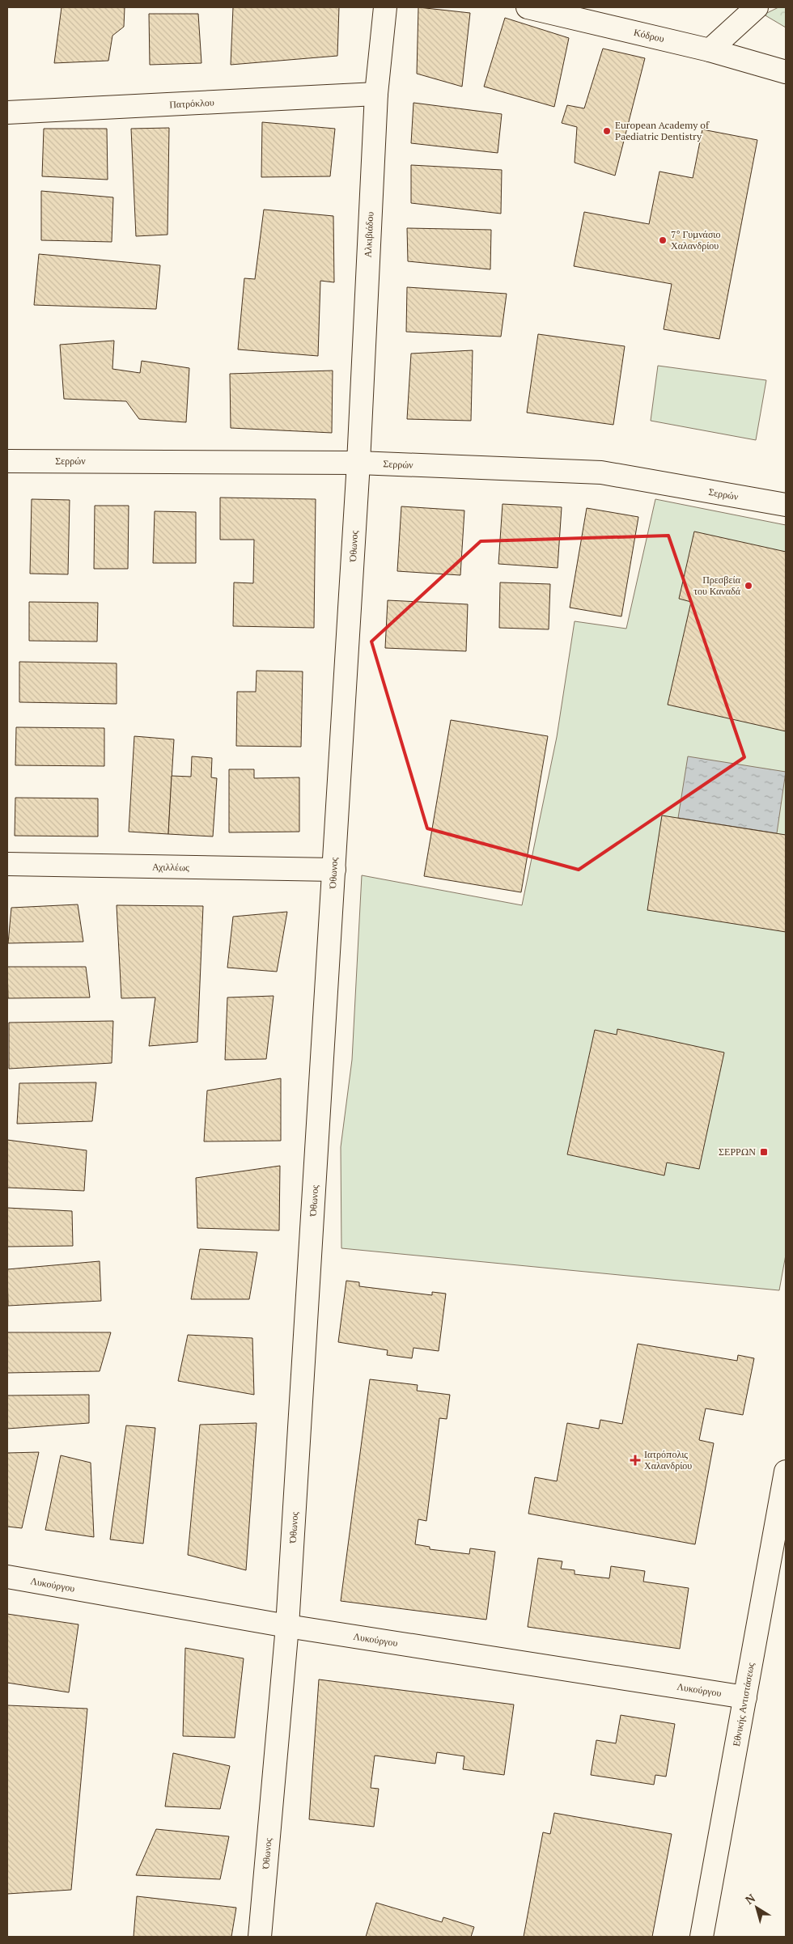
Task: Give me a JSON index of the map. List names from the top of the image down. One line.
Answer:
{"streets":{"street":["Κόδρου","Πατρόκλου","Αλκιβιάδου","Σερρών","Όθωνος","Αχιλλέως","Λυκούργου","Εθνικής Αντιστάσεως"]},"crossings":[["Πατρόκλου","Αλκιβιάδου"],["Αλκιβιάδου","Σερρών"],["Αλκιβιάδου","Όθωνος"],["Σερρών","Όθωνος"],["Όθωνος","Αχιλλέως"],["Όθωνος","Λυκούργου"],["Λυκούργου","Εθνικής Αντιστάσεως"]],"places":{"other":["European Academy of Paediatric Dentistry","7° Γυμνάσιο Χαλανδρίου","Πρεσβεία του Καναδά"],"transit":["ΣΕΡΡΩΝ"],"health":["Ιατρόπολις Χαλανδρίου"]},"north":"top left"}
